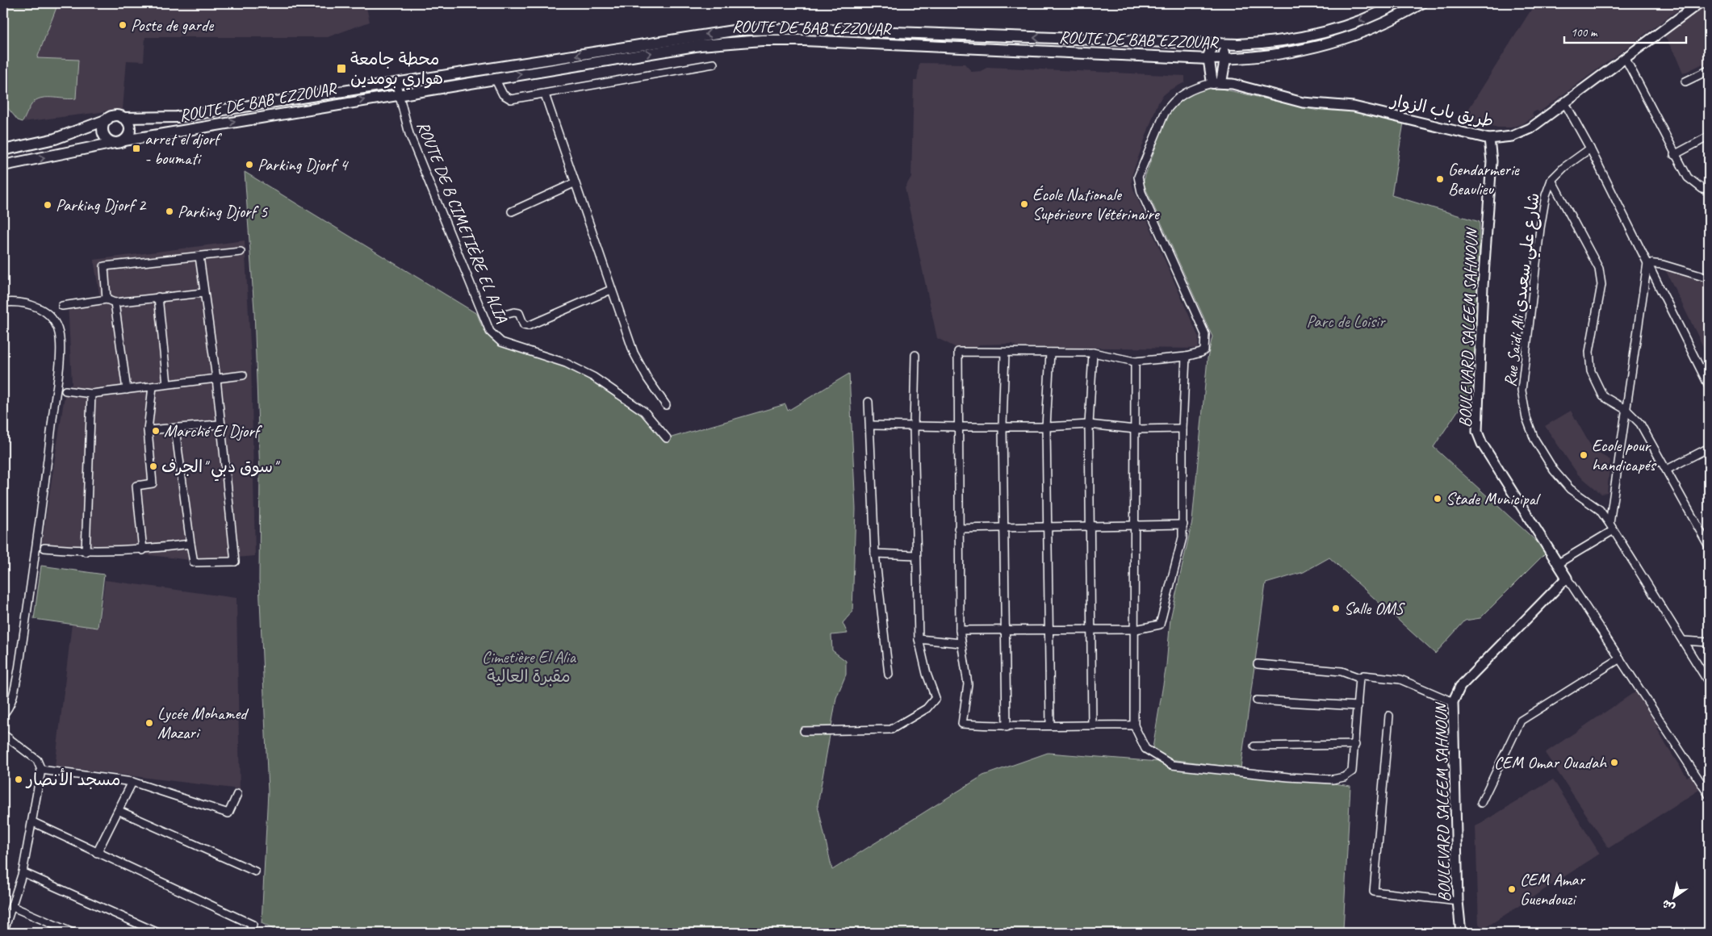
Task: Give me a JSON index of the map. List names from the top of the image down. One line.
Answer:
{"streets":{"main road":["ROUTE DE BAB EZZOUAR"],"street":["طريق باب الزوار","ROUTE DE B CIMETIÈRE EL ALIA","Rue Saïdi Ali شارع علي سعيدي","BOULEVARD SALEEM SAHNOUN"]},"crossings":[["ROUTE DE BAB EZZOUAR","ROUTE DE B CIMETIÈRE EL ALIA"],["طريق باب الزوار","BOULEVARD SALEEM SAHNOUN"]],"parks":["Parc de Loisir","Cimetière El Alia مقبرة العالية"],"places":{"other":["Poste de garde","Parking Djorf 4","Gendarmerie Beaulieu","École Nationale Supérieure Vétérinaire","Parking Djorf 2","Parking Djorf 5","Marché El Djorf","Ecole pour handicapés","سوق دبي \"الجرف\"","Stade Municipal","Salle OMS","Lycée Mohamed Mazari","CEM Omar Ouadah","مسجد الأنصار","CEM Amar Guendouzi"],"transit":["محطة جامعة هواري بومدين","arret el djorf - boumati"]},"scale_bar":"100 m","north":"bottom left"}
